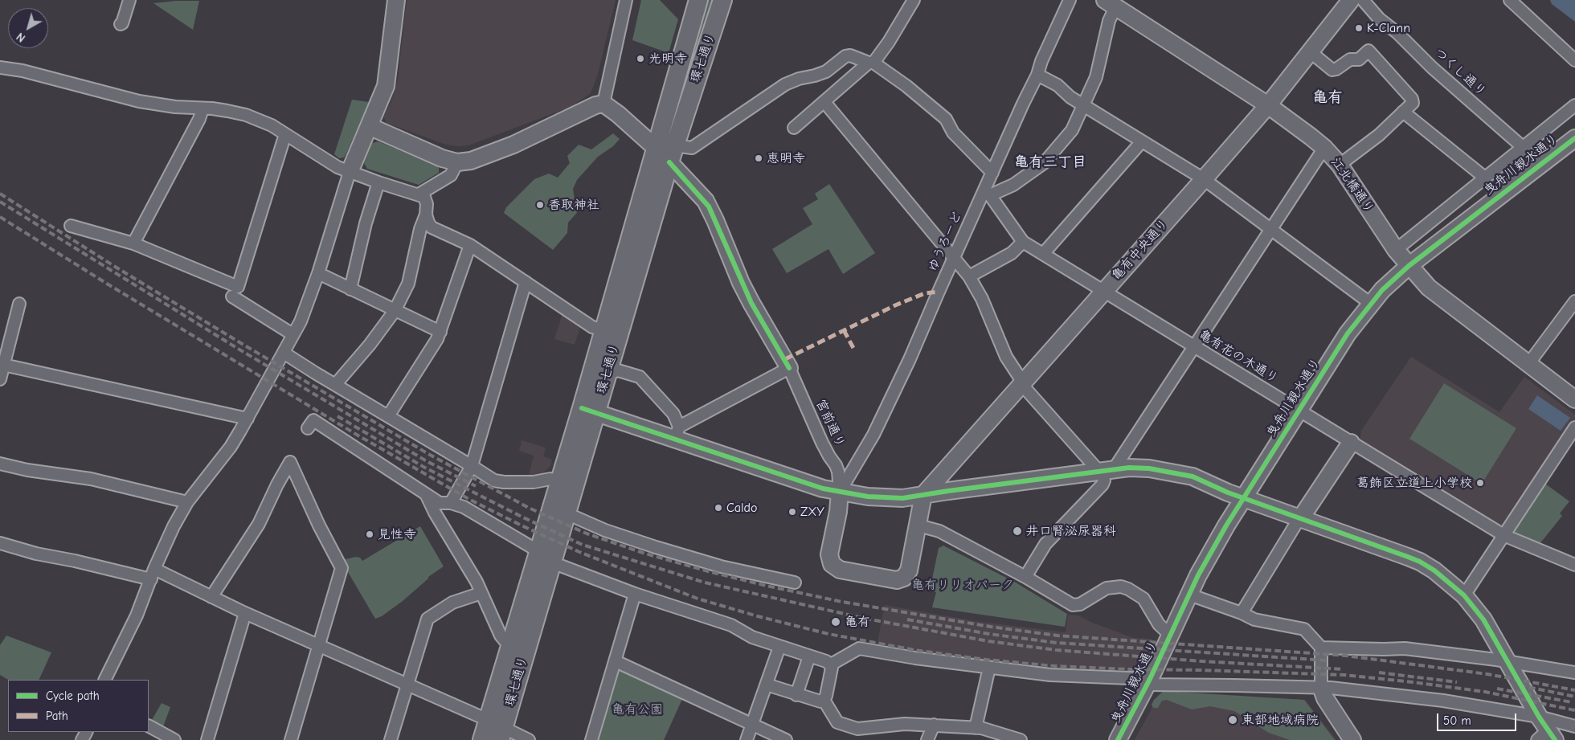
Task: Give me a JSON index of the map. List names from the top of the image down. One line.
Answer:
{"streets":{"main road":["環七通り"],"street":["つくし通り","曳舟川親水通り","江北橋通り","ゆうろーど","亀有中央通り","亀有花の木通り","宮前通り"]},"crossings":[["つくし通り","曳舟川親水通り"],["曳舟川親水通り","江北橋通り"],["曳舟川親水通り","亀有花の木通り"],["江北橋通り","亀有中央通り"],["ゆうろーど","亀有花の木通り"],["ゆうろーど","宮前通り"],["亀有中央通り","亀有花の木通り"]],"districts":["亀有","亀有三丁目"],"parks":["亀有リリオパーク","亀有公園"],"places":["K-Clann","光明寺","恵明寺","香取神社","葛飾区立道上小学校","Caldo","ZXY","井口腎泌尿器科","見性寺","亀有","東部地域病院"],"legend":["Cycle path","Path"],"scale_bar":"50 m","north":"bottom left"}
